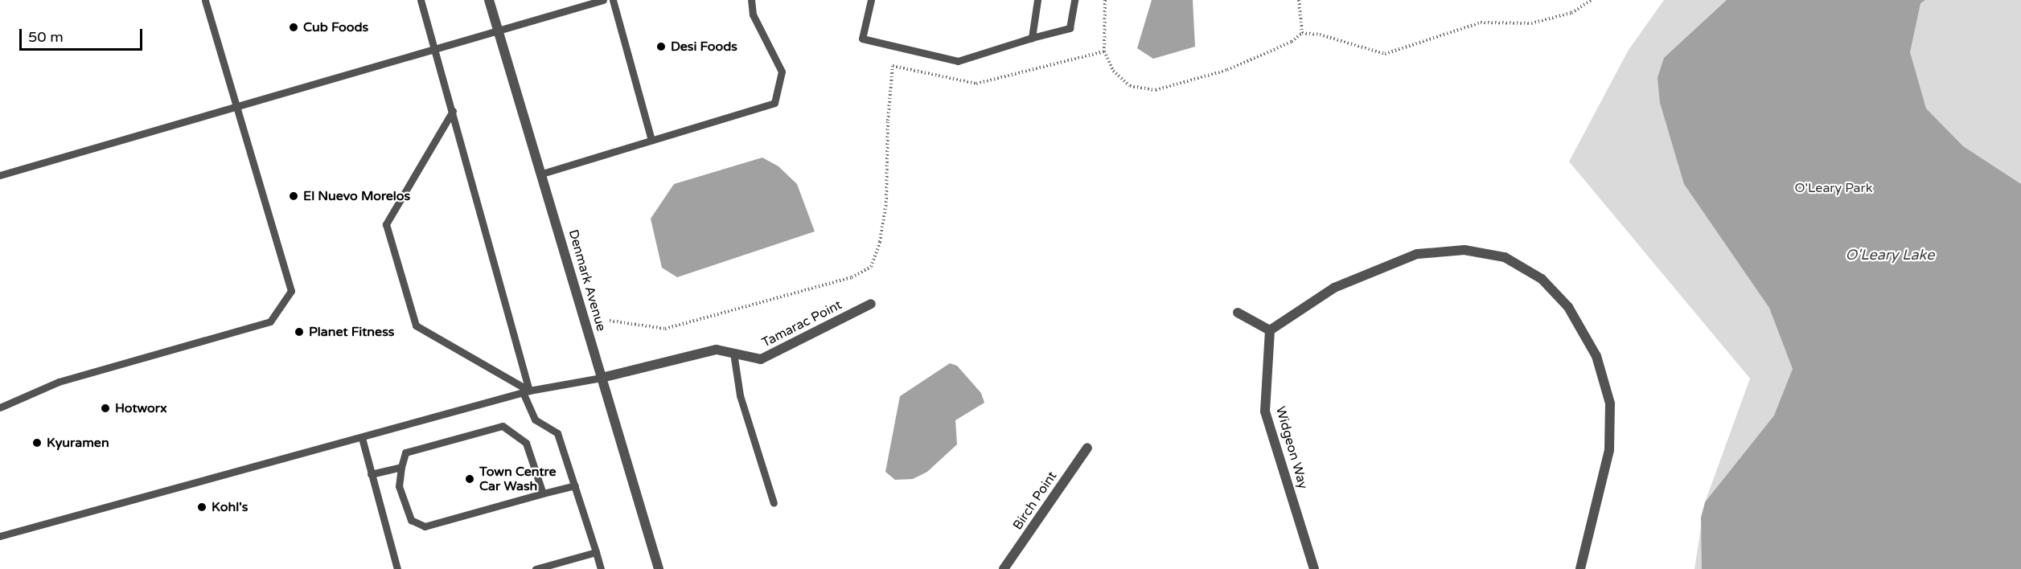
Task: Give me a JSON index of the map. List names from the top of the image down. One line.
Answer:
{"streets":{"street":["Denmark Avenue","Tamarac Point","Widgeon Way","Birch Point"]},"crossings":[["Denmark Avenue","Tamarac Point"]],"water":["O'Leary Lake"],"parks":["O'Leary Park"],"places":["Cub Foods","Desi Foods","El Nuevo Morelos","Planet Fitness","Hotworx","Kyuramen","Town Centre Car Wash","Kohl's"],"scale_bar":"50 m"}
